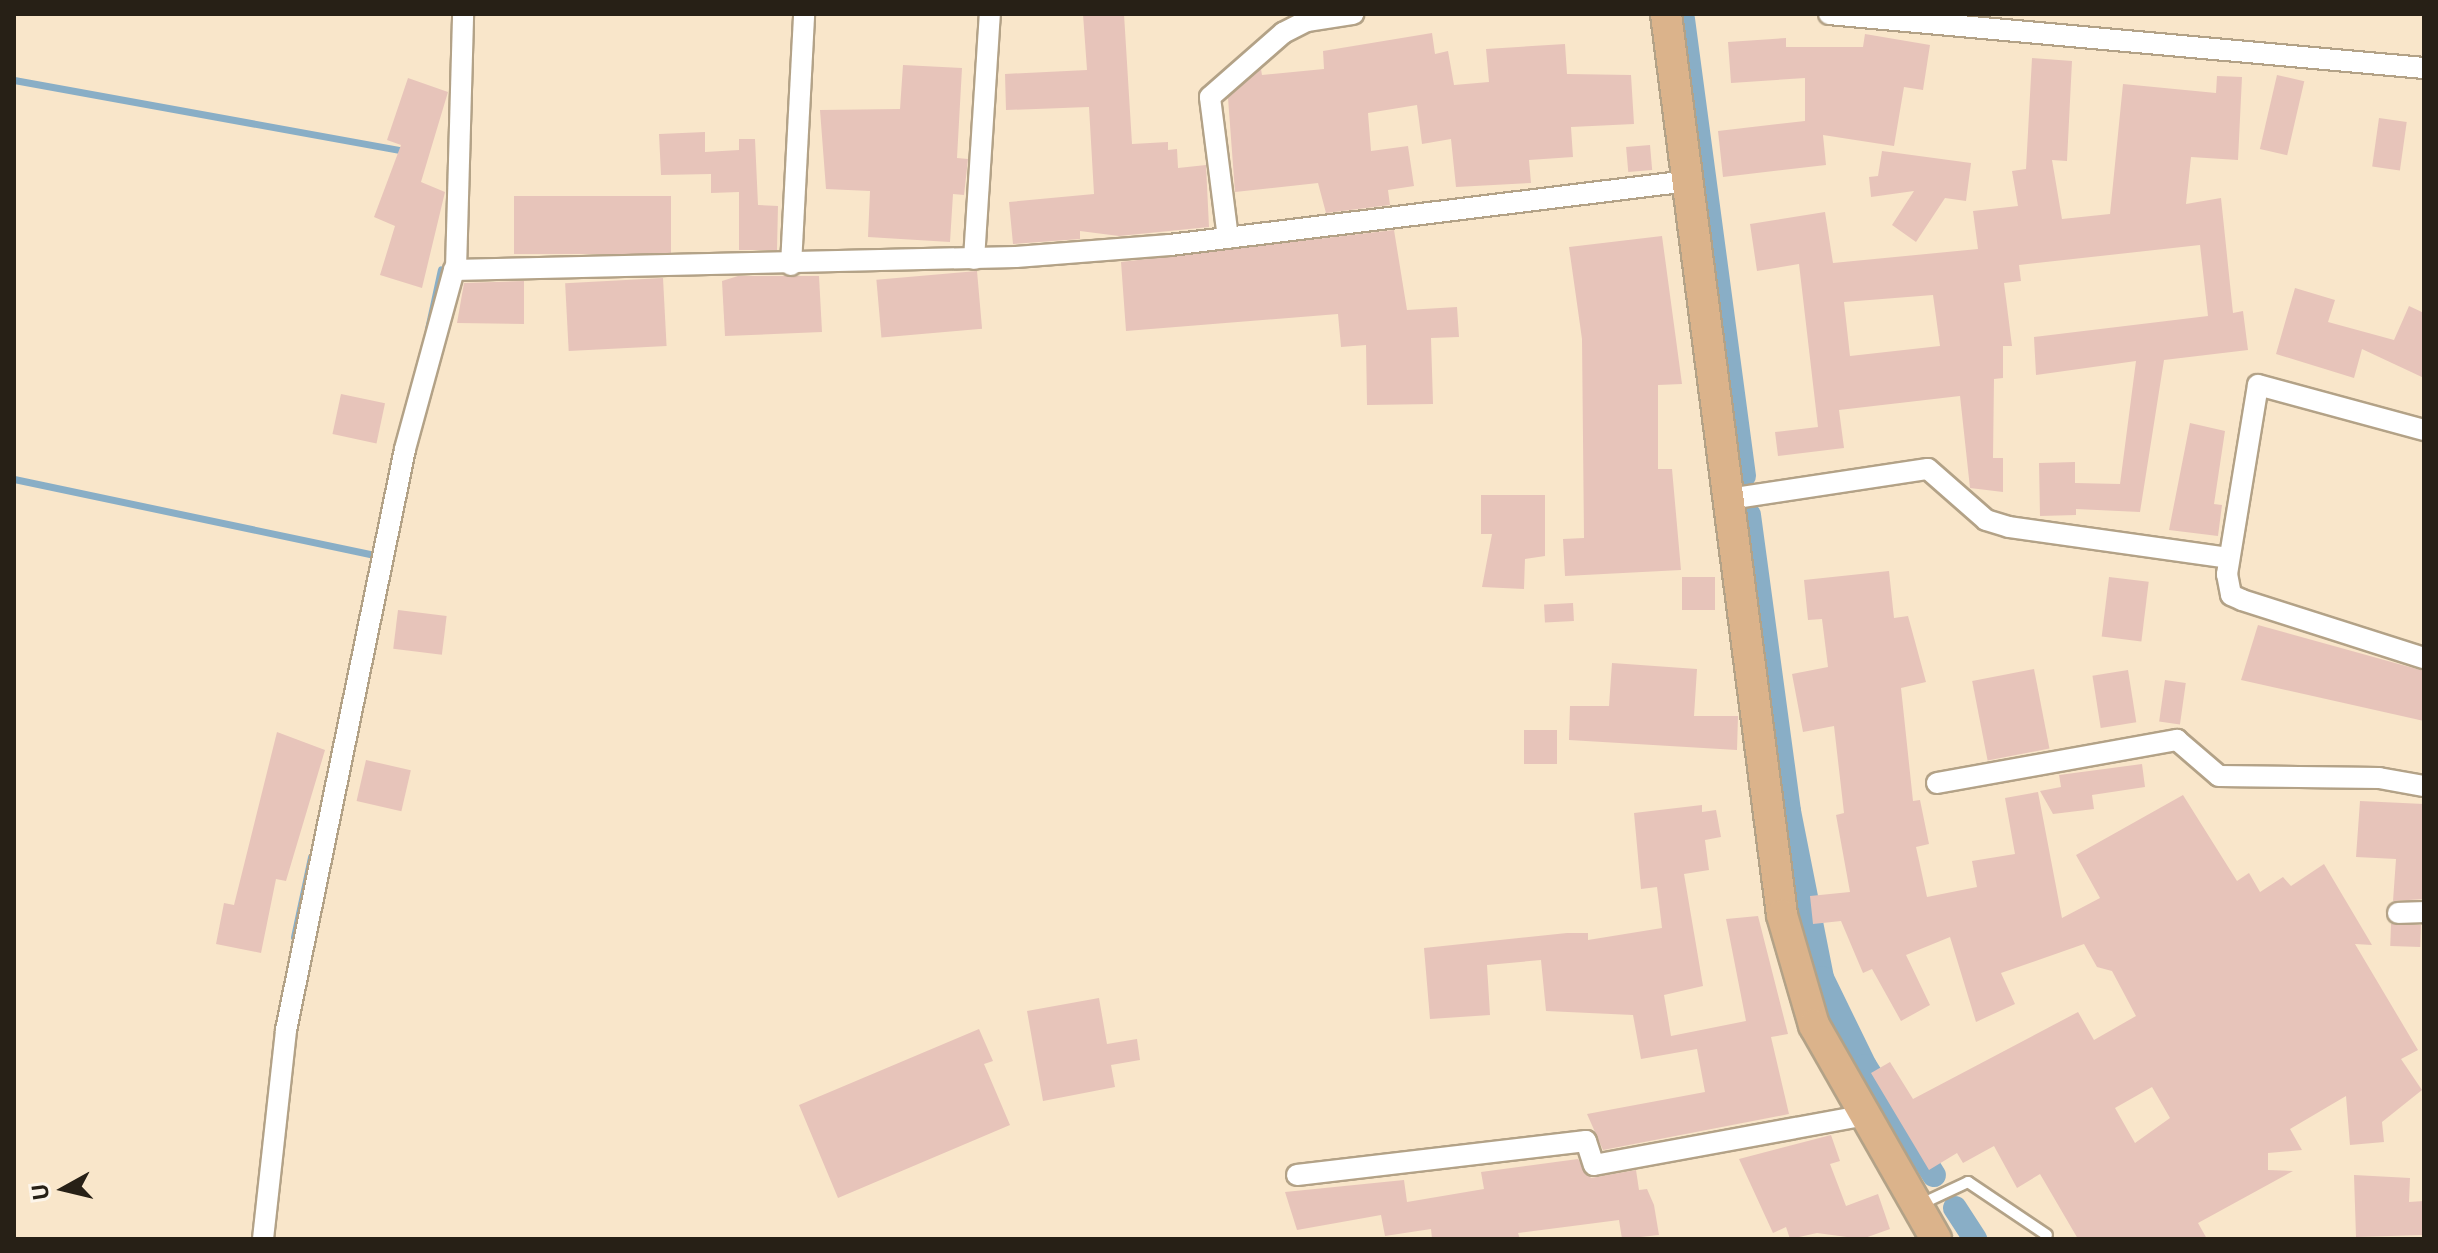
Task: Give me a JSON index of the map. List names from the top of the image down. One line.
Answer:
{"north":"left"}
